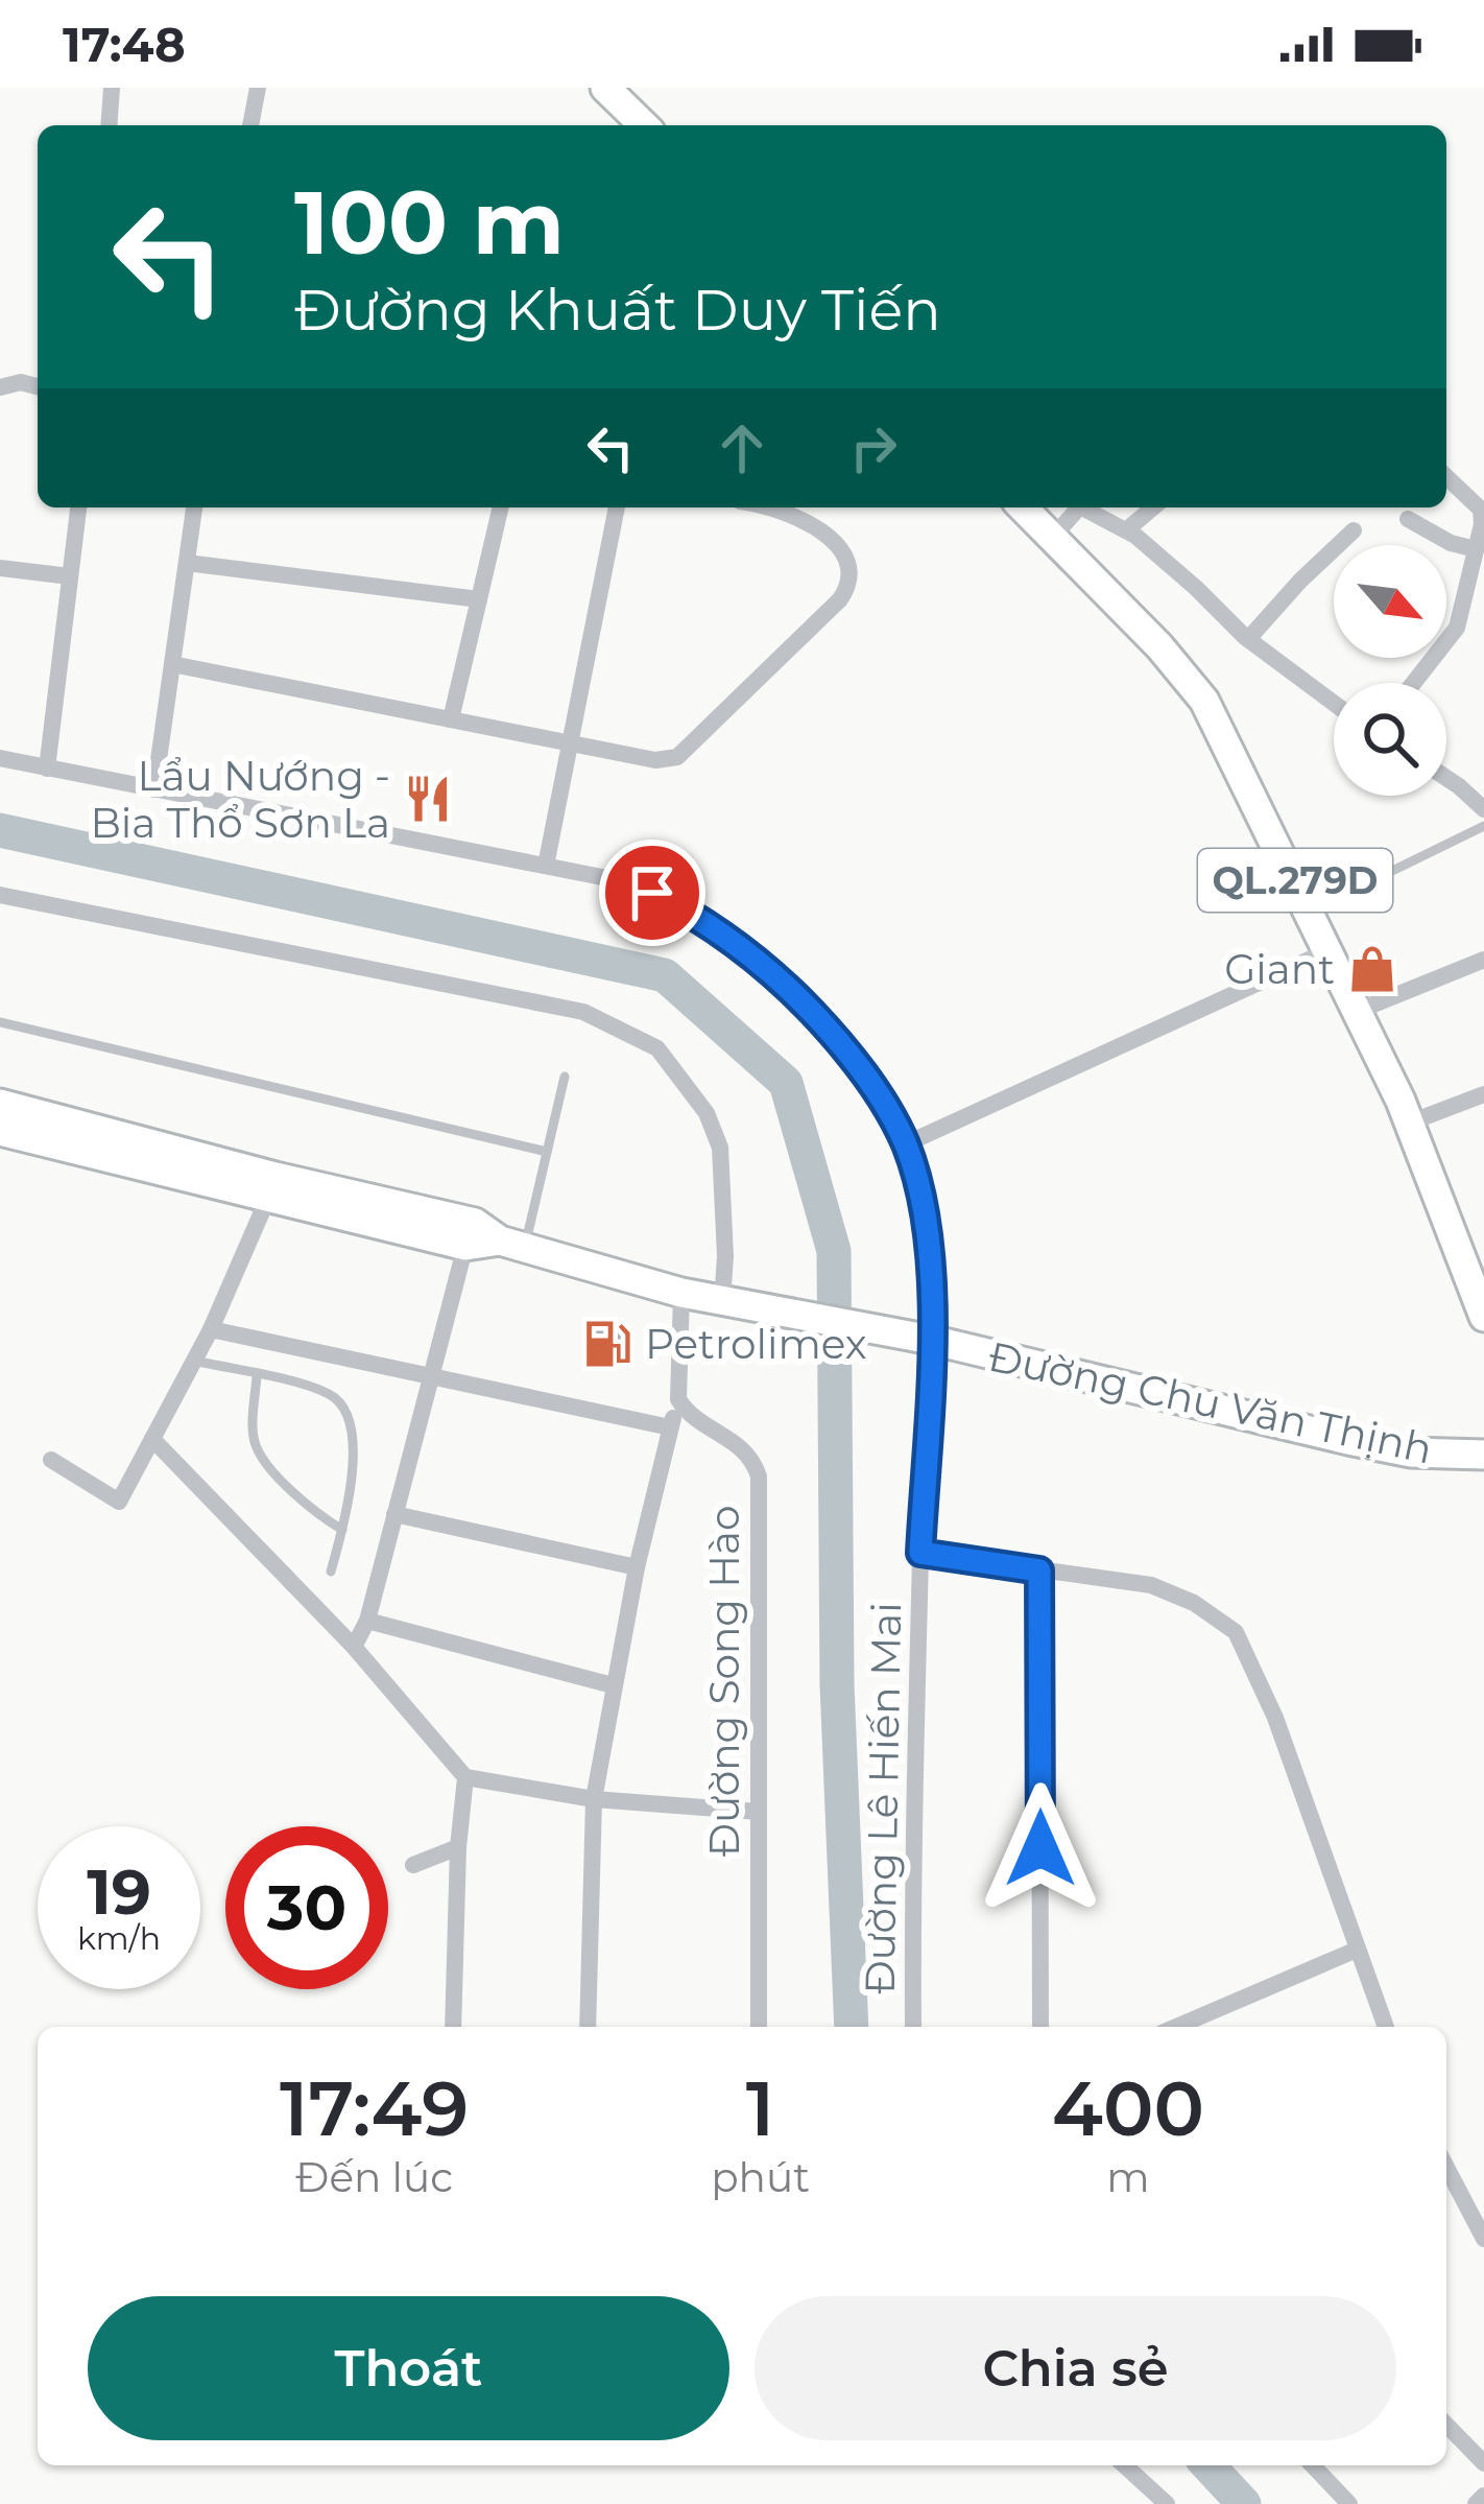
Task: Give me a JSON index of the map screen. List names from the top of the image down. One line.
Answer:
{"streets":{"main road":["QL.279D","Đường Chu Văn Thịnh"],"street":["Đường Song Hào","Đường Lê Hiến Mai"]},"crossings":[["Đường Chu Văn Thịnh","Đường Lê Hiến Mai"]],"places":{"restaurant":["Lẩu Nướng - Bia Thổ Sơn La"],"shop":["Giant"],"fuel station":["Petrolimex"]},"north":"bottom right","page":{"status":"17:48","turn":["100 m","Đường Khuất Duy Tiến"],"speed":"19 km/h","limit":"30","eta":["17:49","Đến lúc","1","phút","400","m"],"buttons":["Thoát","Chia sẻ"]}}
